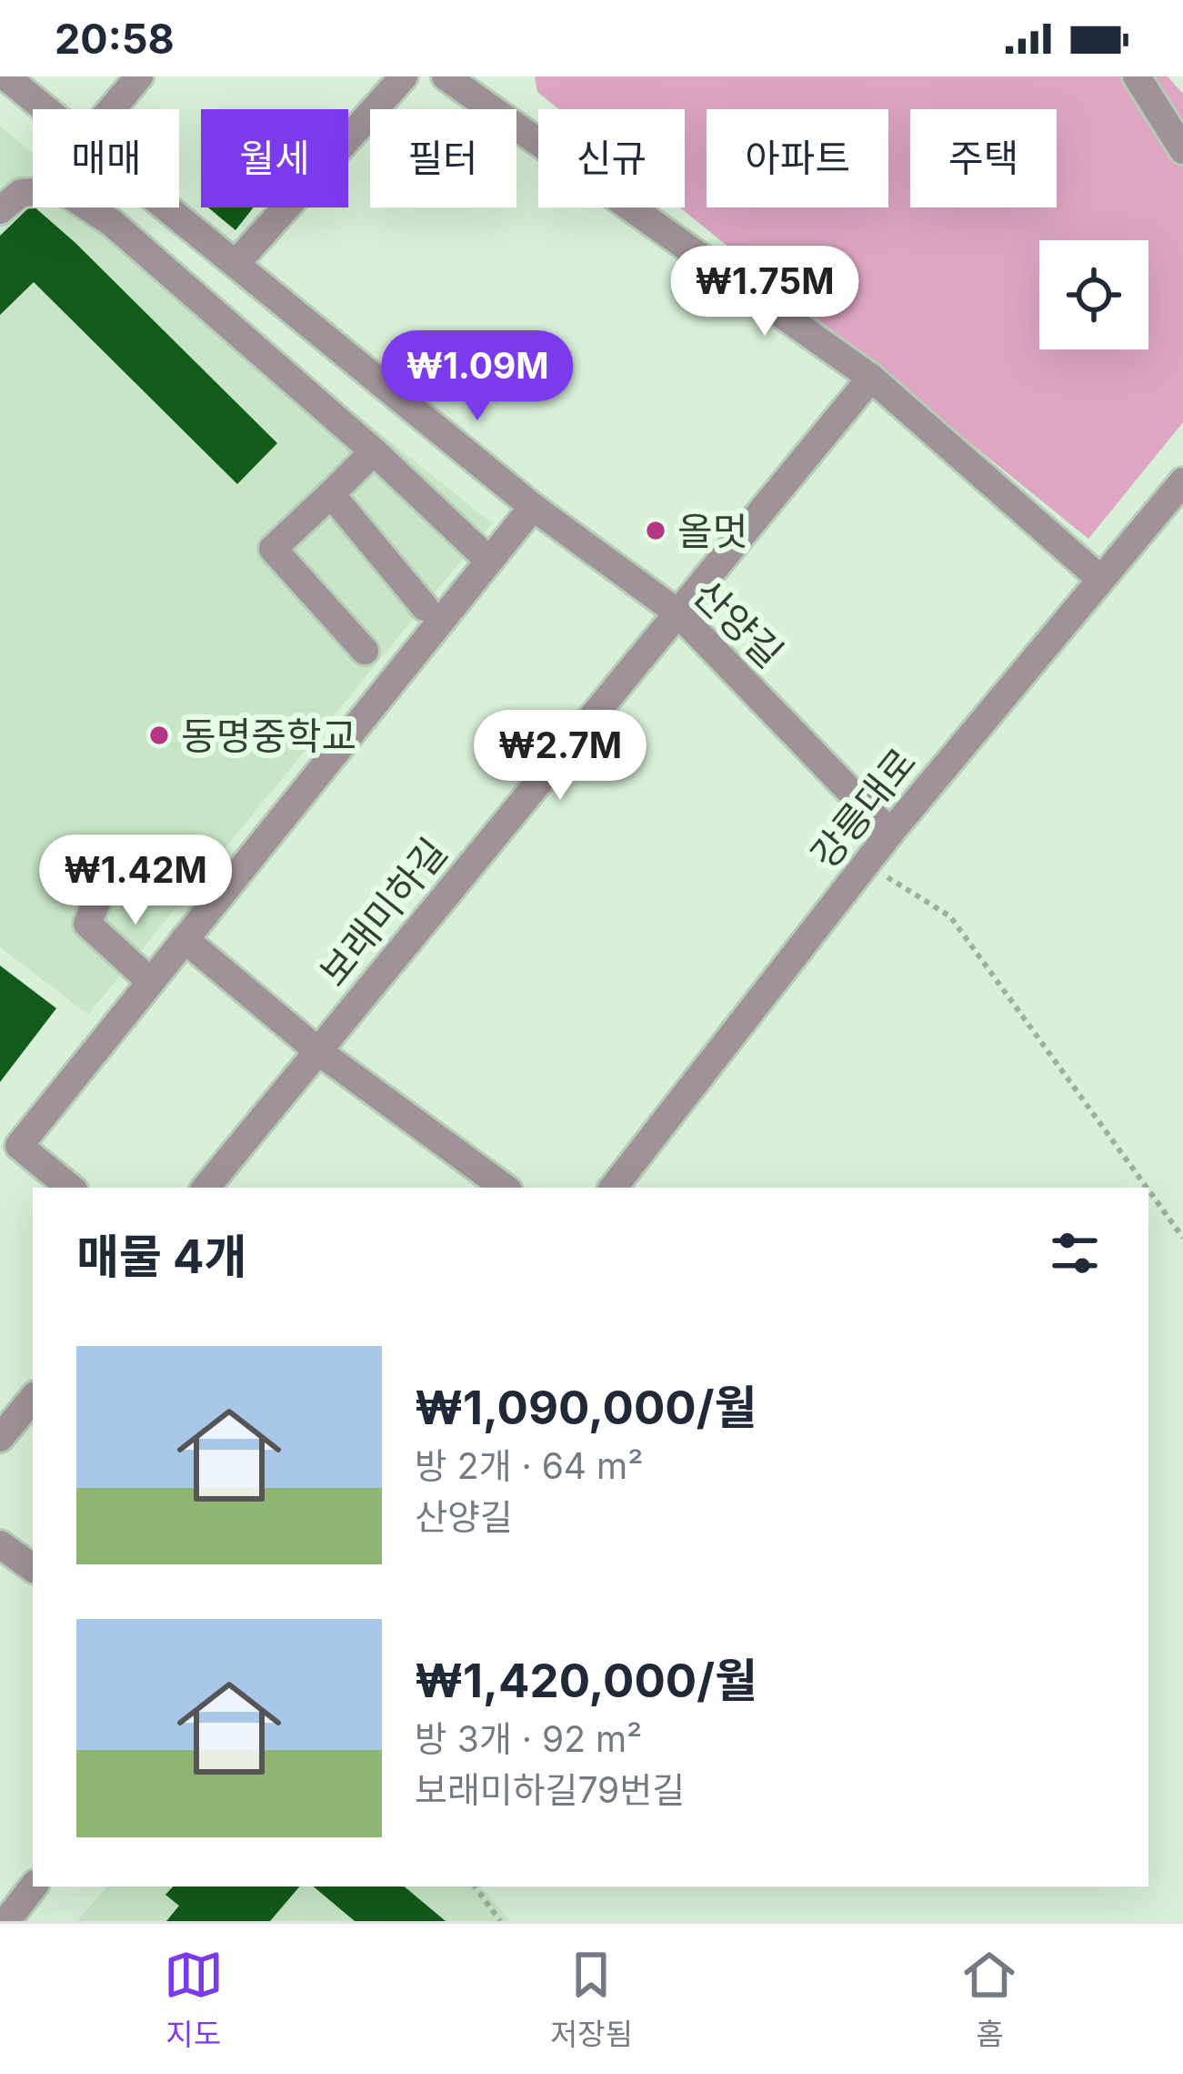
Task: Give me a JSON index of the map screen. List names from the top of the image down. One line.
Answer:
{"streets":{"street":["산양길","강릉대로","보래미하길"]},"crossings":[["산양길","강릉대로"],["산양길","보래미하길"]],"places":["올멋","동명중학교"],"page":{"status":"20:58","chip":["매매","월세","필터","신규","아파트","주택"],"price":["₩1.75M","₩1.09M","₩2.7M","₩1.42M"],"heading":"매물 4개","list":[{"name":"₩1,090,000/월","note":"방 2개 · 64 m² · 산양길"},{"name":"₩1,420,000/월","note":"방 3개 · 92 m² · 보래미하길79번길"}],"tabs":["지도","저장됨","홈"]}}
